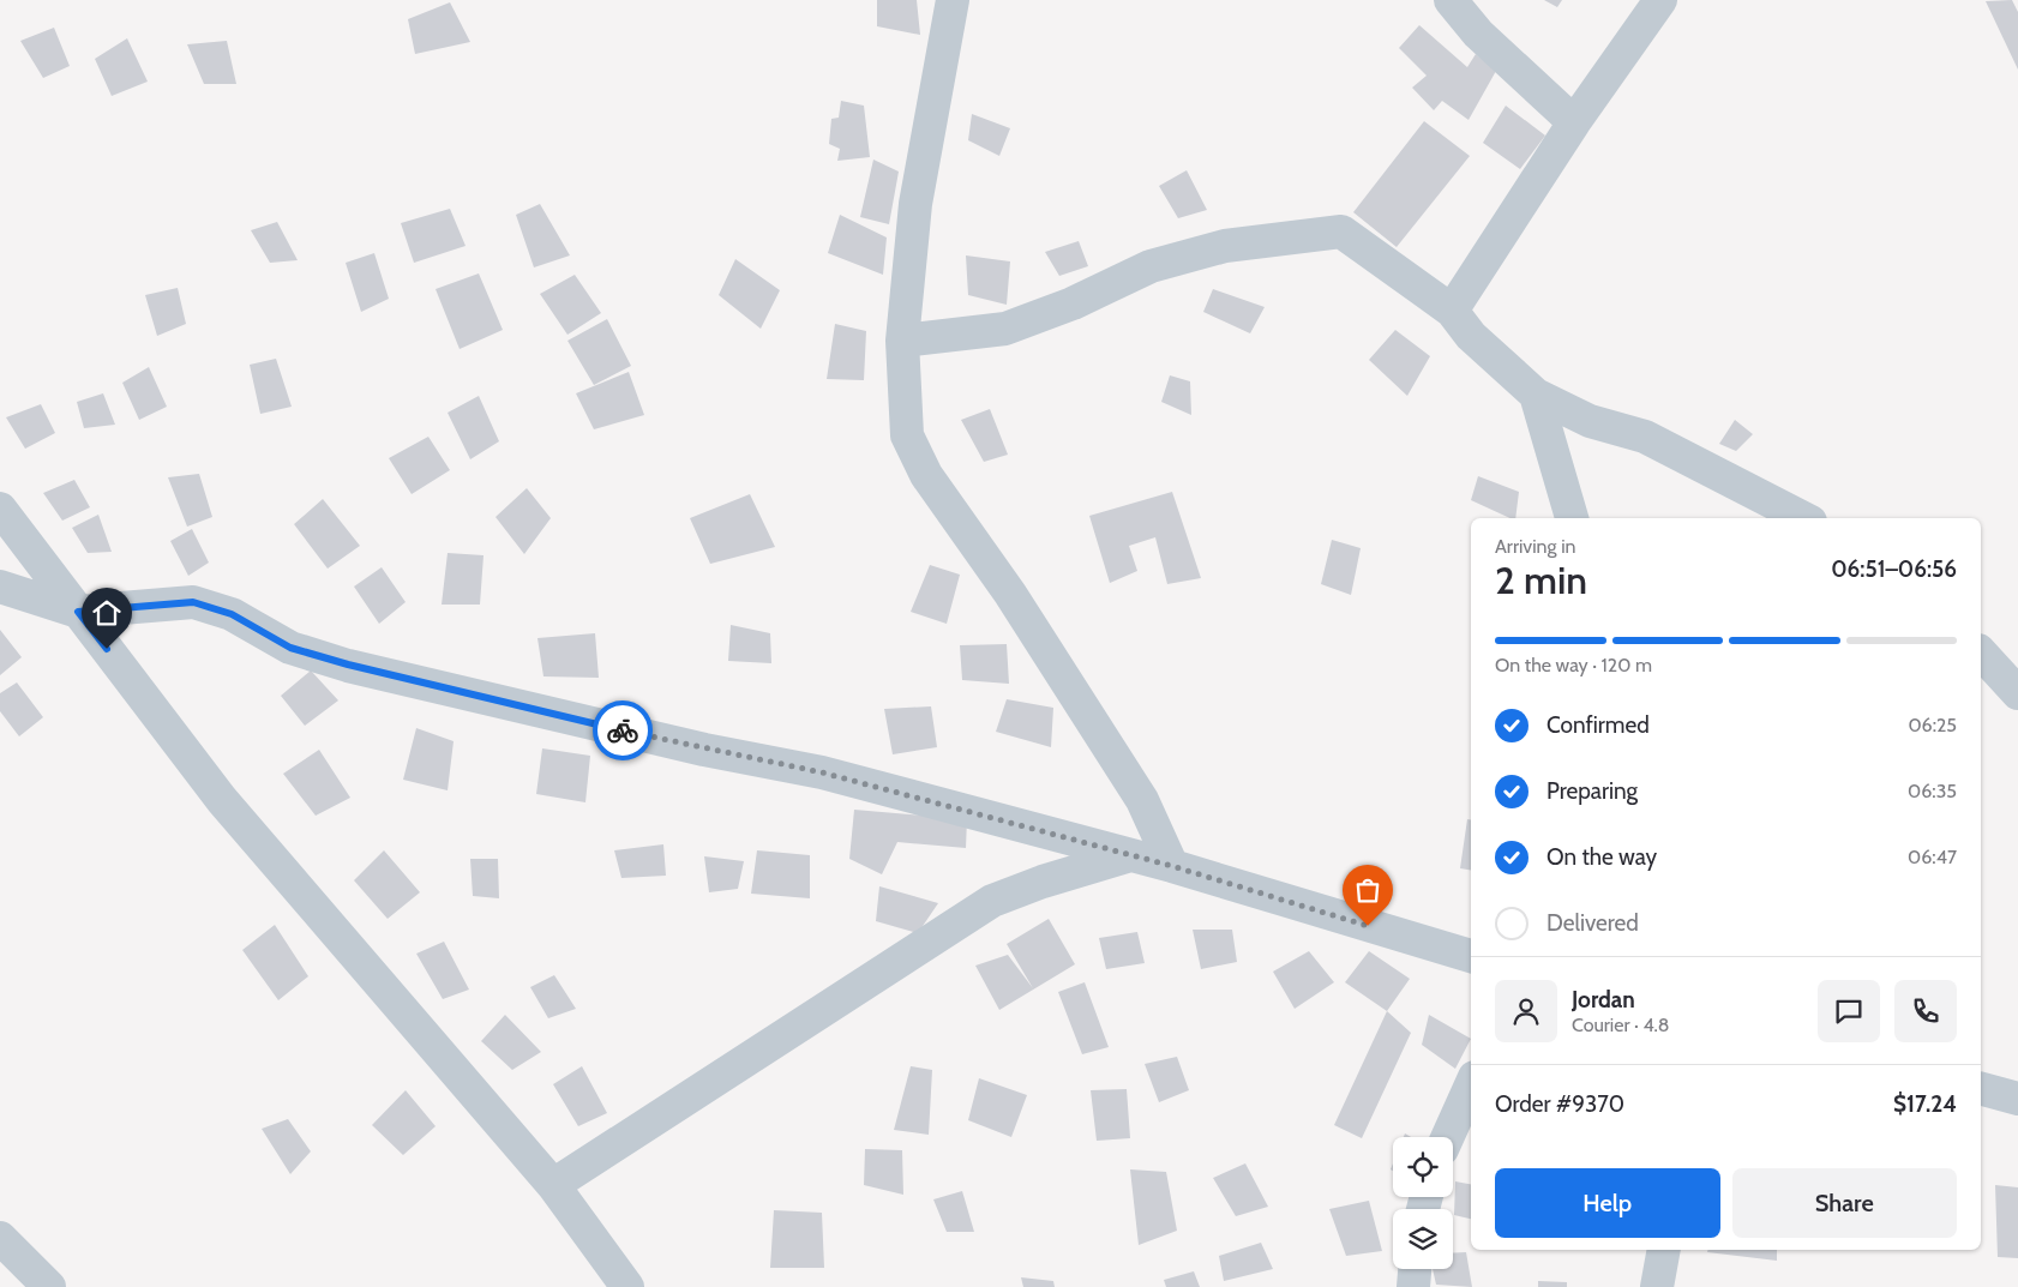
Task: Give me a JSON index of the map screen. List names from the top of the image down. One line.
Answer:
{"page":{"heading":["2 min","Arriving in","06:51–06:56"],"panel":["Jordan","Courier · 4.8","Order #9370","$17.24"],"bar":"On the way · 120 m","list":[["Confirmed","06:25"],["Preparing","06:35"],["On the way","06:47"],"Delivered"],"buttons":["Help","Share"]}}
